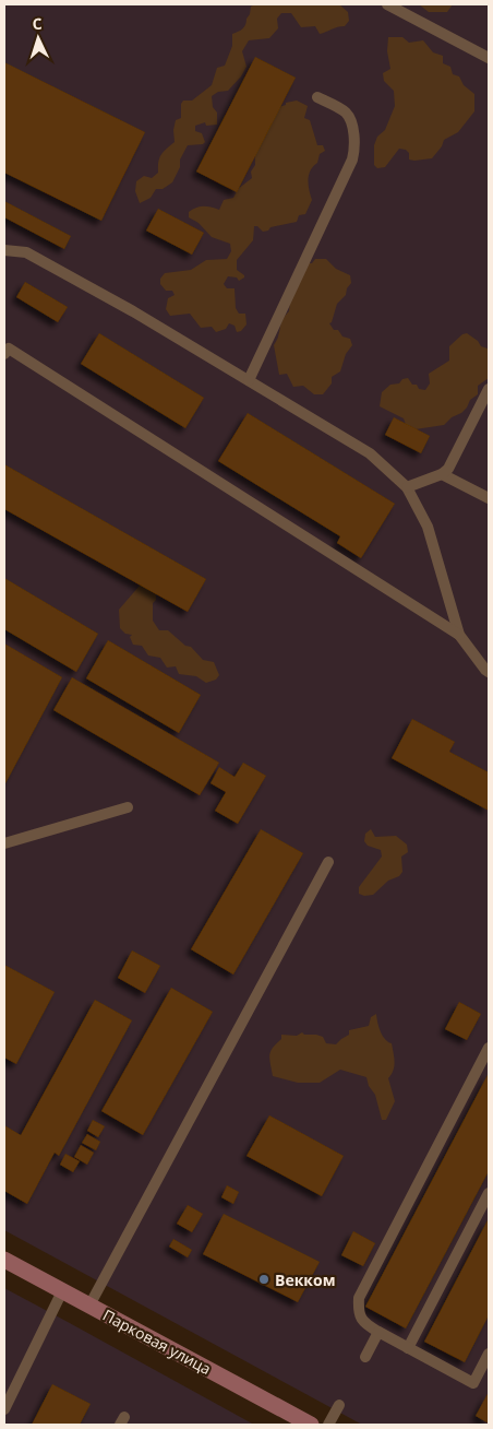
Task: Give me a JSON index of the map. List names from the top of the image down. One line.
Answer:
{"streets":{"main road":["Парковая улица"]},"places":["Векком"],"north":"top"}
